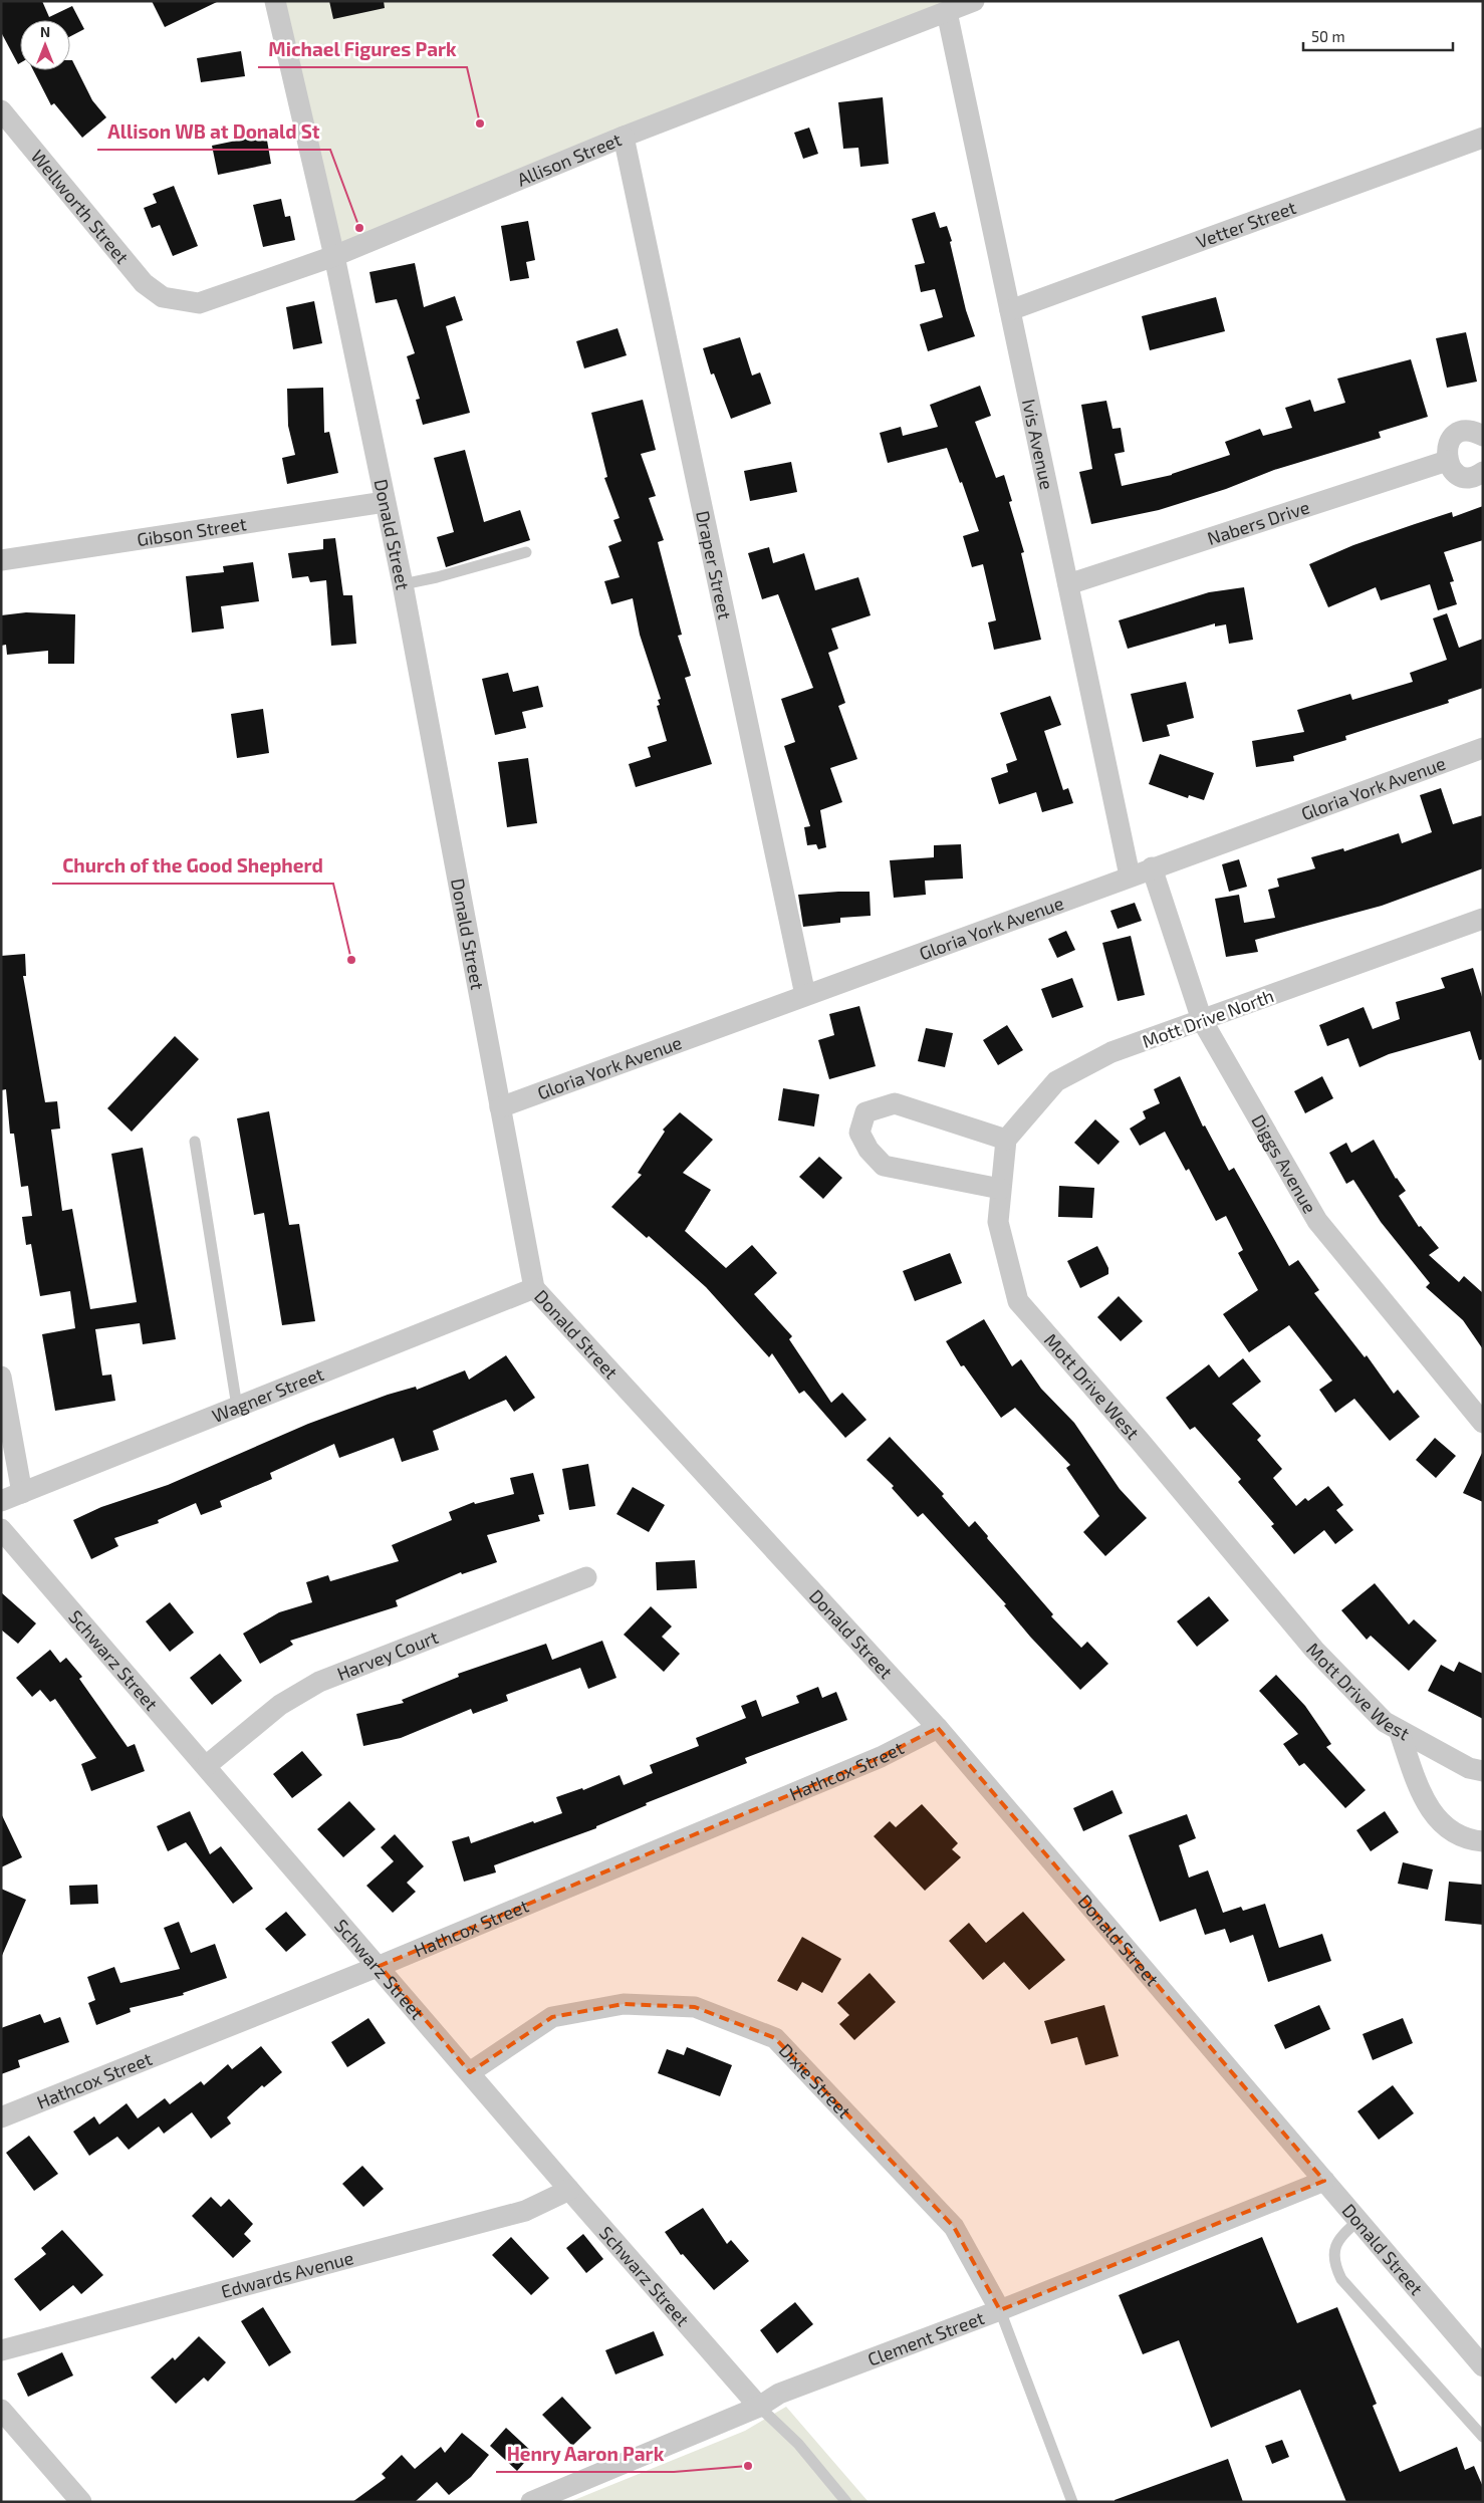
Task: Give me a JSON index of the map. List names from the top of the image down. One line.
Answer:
{"streets":{"street":["Allison Street","Wellworth Street","Vetter Street","Ivis Avenue","Nabers Drive","Gibson Street","Donald Street","Draper Street","Gloria York Avenue","Mott Drive North","Diggs Avenue","Mott Drive West","Wagner Street","Harvey Court","Schwarz Street","Hathcox Street","Dixie Street","Edwards Avenue","Clement Street"]},"crossings":[["Allison Street","Wellworth Street"],["Allison Street","Ivis Avenue"],["Allison Street","Donald Street"],["Allison Street","Draper Street"],["Vetter Street","Ivis Avenue"],["Ivis Avenue","Nabers Drive"],["Ivis Avenue","Gloria York Avenue"],["Gibson Street","Donald Street"],["Donald Street","Gloria York Avenue"],["Donald Street","Wagner Street"],["Donald Street","Hathcox Street"],["Donald Street","Clement Street"],["Draper Street","Gloria York Avenue"],["Gloria York Avenue","Diggs Avenue"],["Mott Drive North","Diggs Avenue"],["Harvey Court","Schwarz Street"],["Schwarz Street","Hathcox Street"],["Schwarz Street","Dixie Street"],["Schwarz Street","Edwards Avenue"],["Schwarz Street","Clement Street"],["Dixie Street","Clement Street"]],"places":["Michael Figures Park","Allison WB at Donald St","Church of the Good Shepherd","Henry Aaron Park"],"scale_bar":"50 m","north":"top"}
